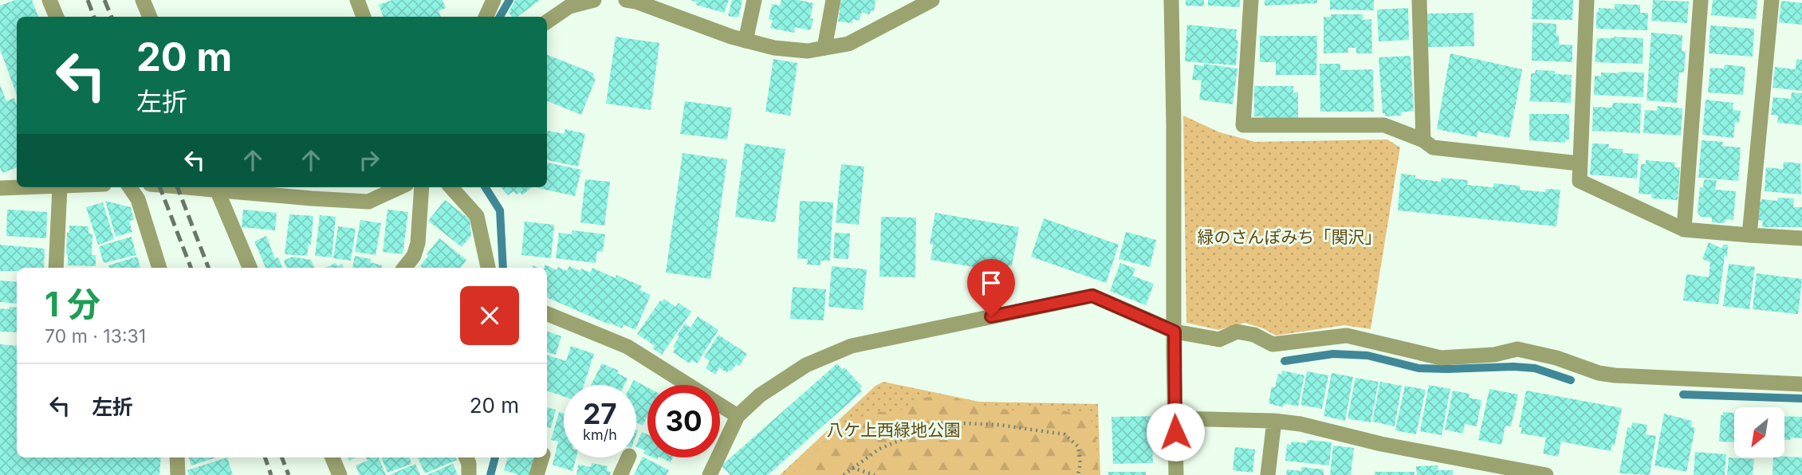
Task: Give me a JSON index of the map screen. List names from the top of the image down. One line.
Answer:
{"parks":["緑のさんぽみち「関沢」","八ケ上西緑地公園"],"north":"bottom left","page":{"turn":["20 m","左折"],"heading":["1 分","70 m · 13:31"],"list":[{"name":"左折","value":"20 m"}],"speed":"27 km/h","limit":"30"}}
